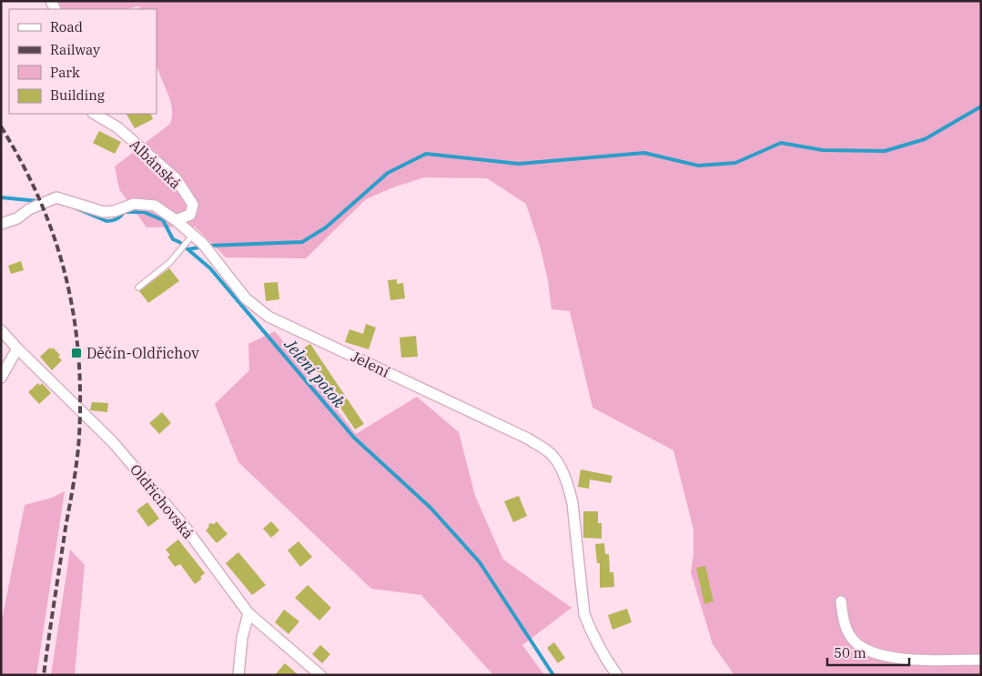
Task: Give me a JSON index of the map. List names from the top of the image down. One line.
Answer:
{"streets":{"street":["Albánská","Jelení","Oldřichovská"]},"crossings":[["Albánská","Jelení"]],"water":["Jelení potok"],"places":{"transit":["Děčín-Oldřichov"]},"legend":["Road","Railway","Park","Building"],"scale_bar":"50 m"}
